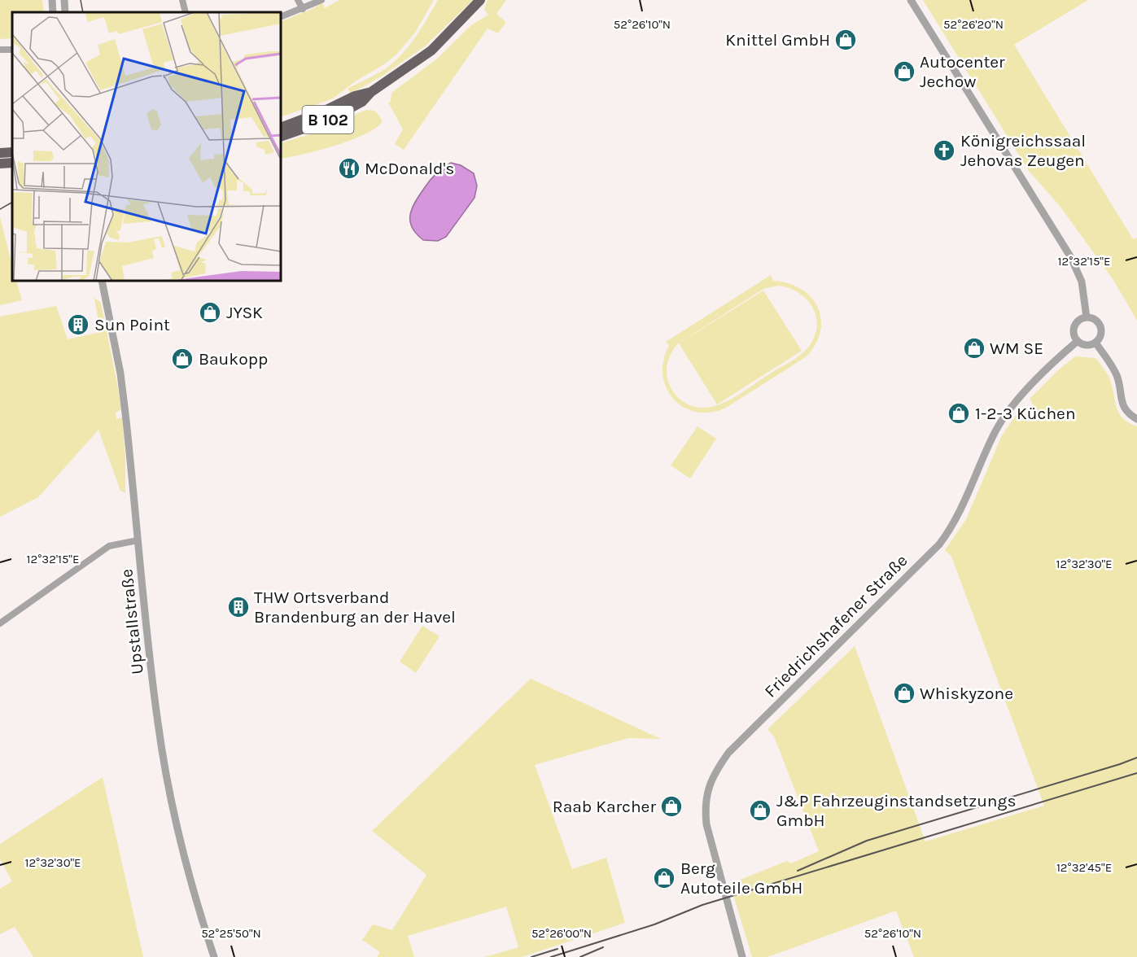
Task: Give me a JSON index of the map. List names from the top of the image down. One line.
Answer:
{"streets":{"main road":["B 102"],"street":["Upstallstraße","Friedrichshafener Straße"]},"places":{"shop":["Knittel GmbH","Autocenter Jechow","JYSK","WM SE","Baukopp","1-2-3 Küchen","Whiskyzone","Raab Karcher","J&P Fahrzeuginstandsetzungs GmbH","Berg Autoteile GmbH"],"church":["Königreichssaal Jehovas Zeugen"],"restaurant":["McDonald's"],"building":["Sun Point","THW Ortsverband Brandenburg an der Havel"]},"coordinates":["52°26'10\"N","52°26'20\"N","12°32'15\"E","12°32'30\"E","12°32'45\"E","52°25'50\"N","52°26'00\"N"]}
